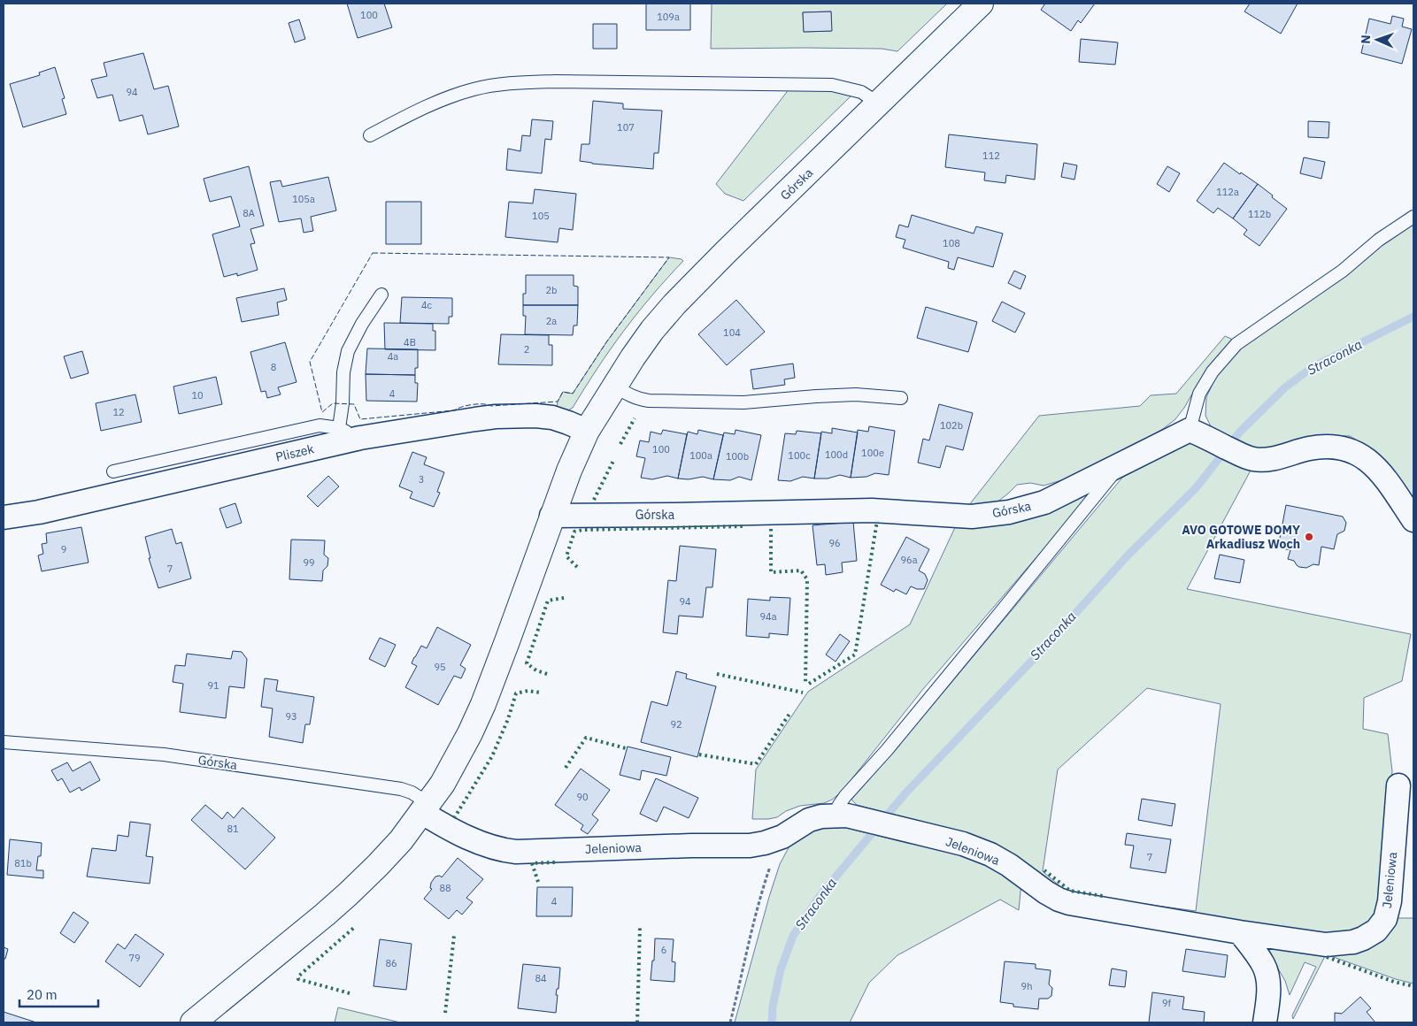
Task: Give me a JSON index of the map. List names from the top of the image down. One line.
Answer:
{"streets":{"street":["Górska","Pliszek","Jeleniowa"]},"crossings":[["Górska","Pliszek"],["Górska","Jeleniowa"]],"water":["Straconka"],"places":["AVO GOTOWE DOMY Arkadiusz Woch"],"house_numbers":["100","109a","94","107","112","112a","105a","8A","112b","105","108","2b","4c","2a","104","4B","2","4a","8","4","10","12","102b","100","100e","100d","100a","100c","100b","3","96","9","96a","99","7","94","94a","95","91","93","92","90","81","7","81b","88","4","6","79","86","84","9h","9f"],"scale_bar":"20 m","north":"left"}
